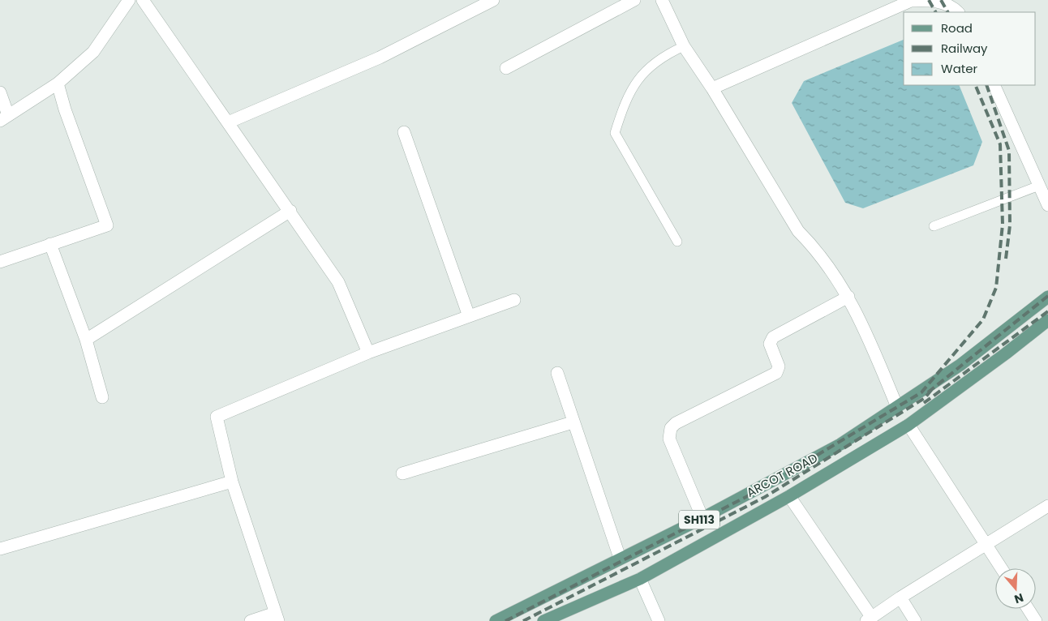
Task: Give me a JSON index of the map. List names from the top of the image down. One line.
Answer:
{"streets":{"main road":["ARCOT ROAD","SH113"]},"legend":["Road","Railway","Water"],"north":"bottom"}
